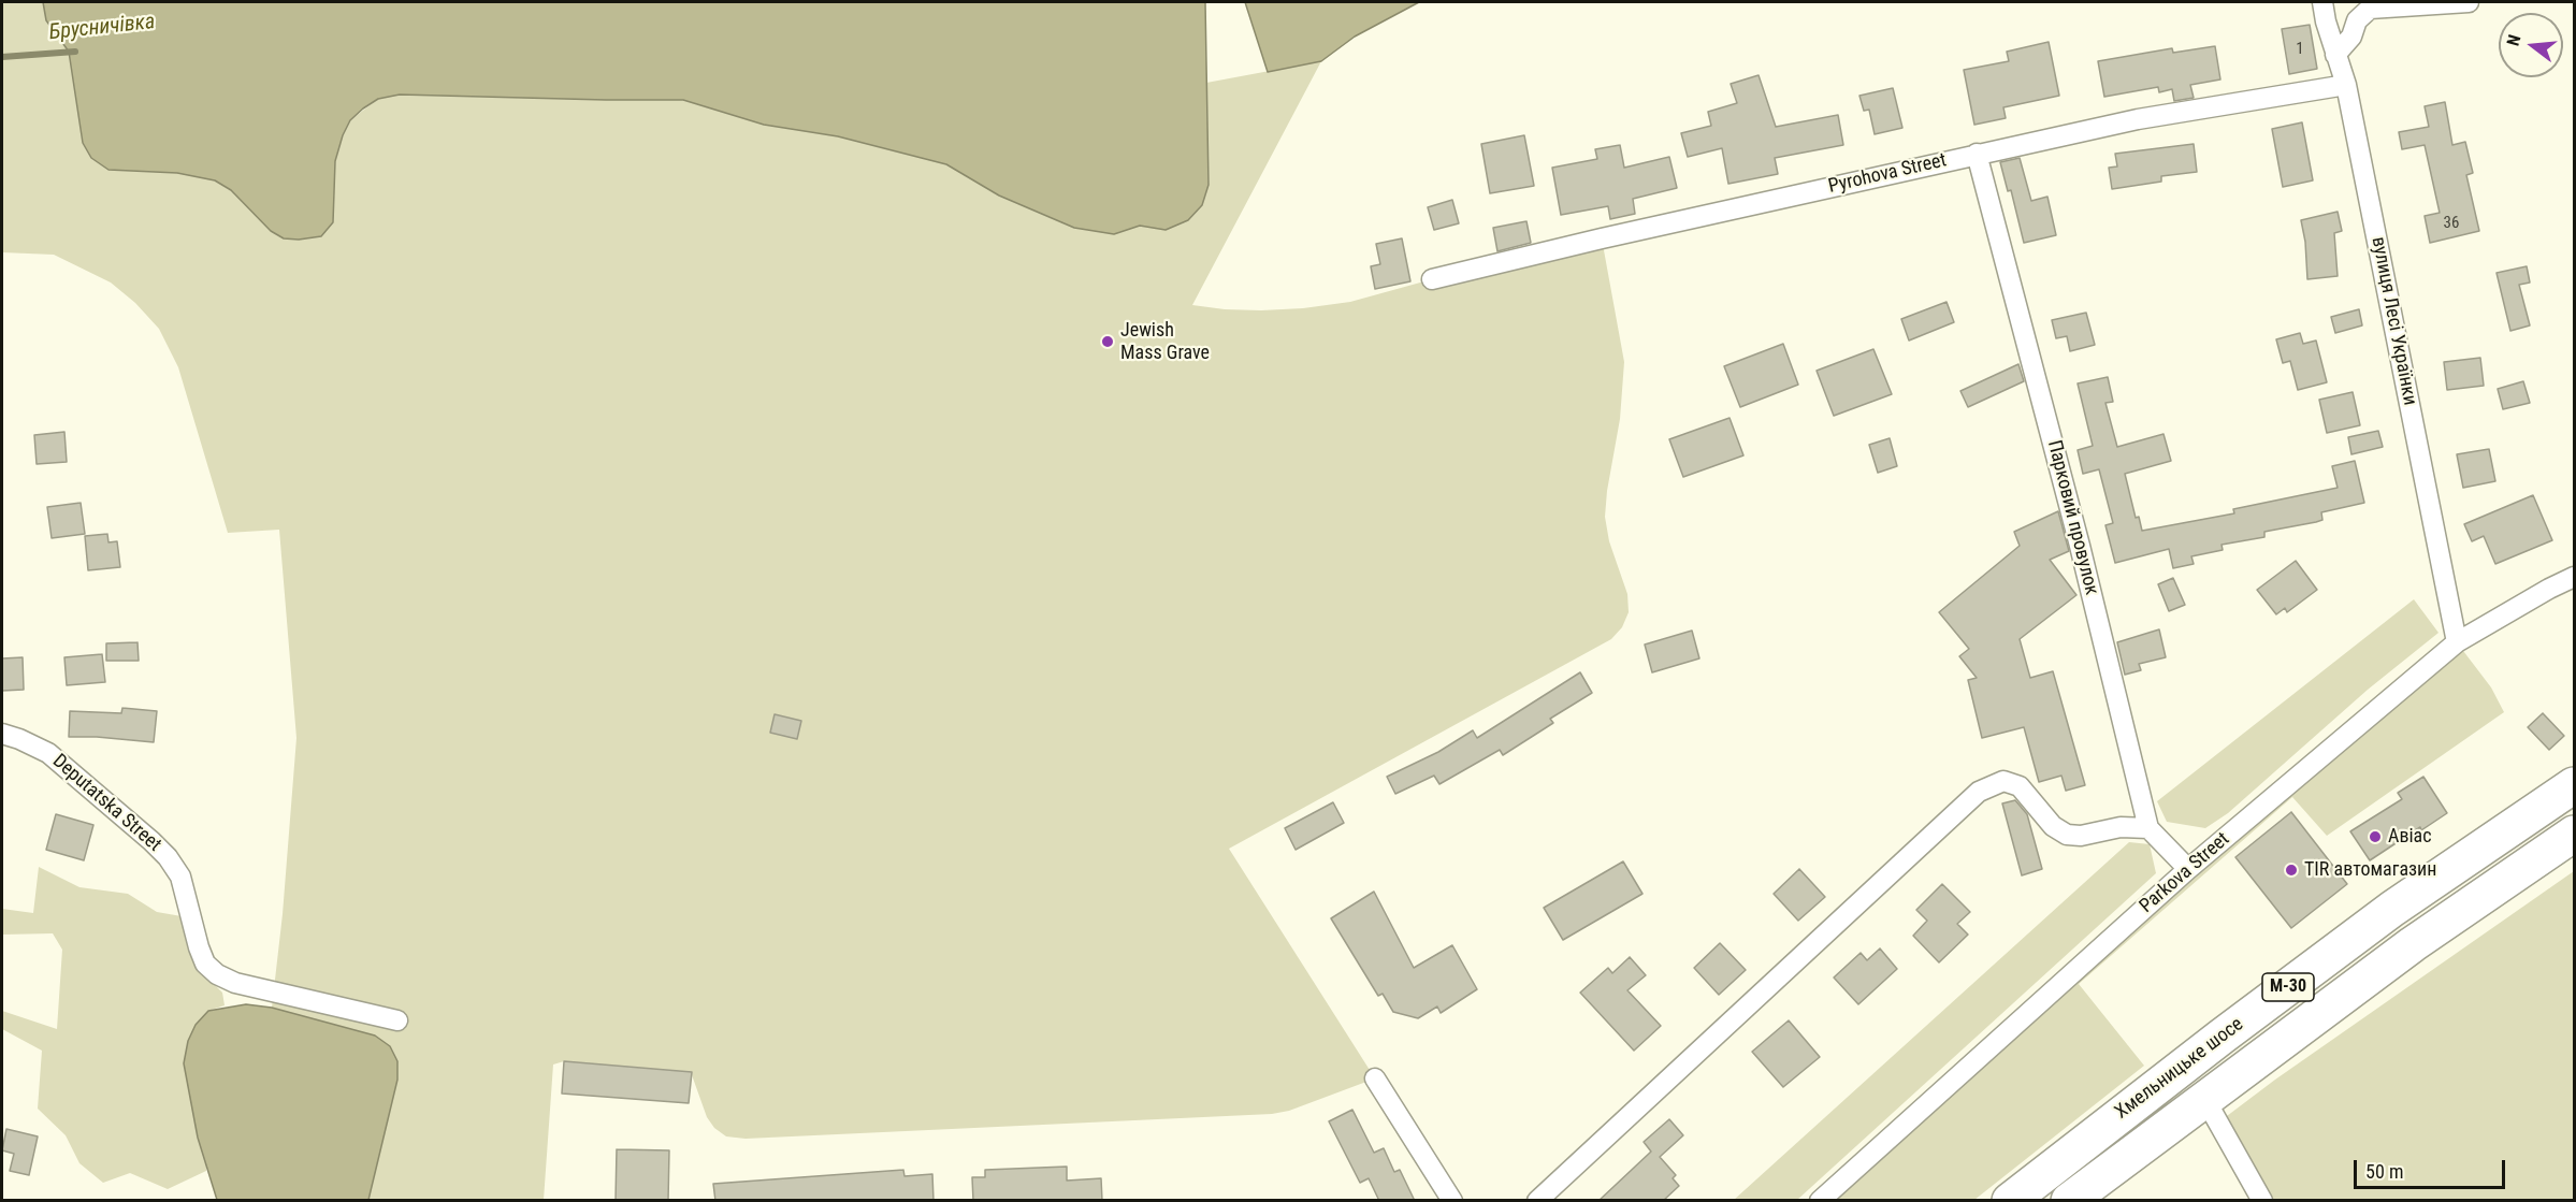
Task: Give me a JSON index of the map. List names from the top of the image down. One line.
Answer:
{"streets":{"highway":["М-30","Хмельницьке шосе"],"street":["Pyrohova Street","вулиця Лесі Українки","Парковий провулок","Deputatska Street","Parkova Street"]},"crossings":[["Pyrohova Street","вулиця Лесі Українки"],["Pyrohova Street","Парковий провулок"],["вулиця Лесі Українки","Parkova Street"]],"water":["Брусничівка"],"places":["Jewish Mass Grave","Авіас","TIR автомагазин"],"house_numbers":["1","36"],"scale_bar":"50 m","north":"left"}
